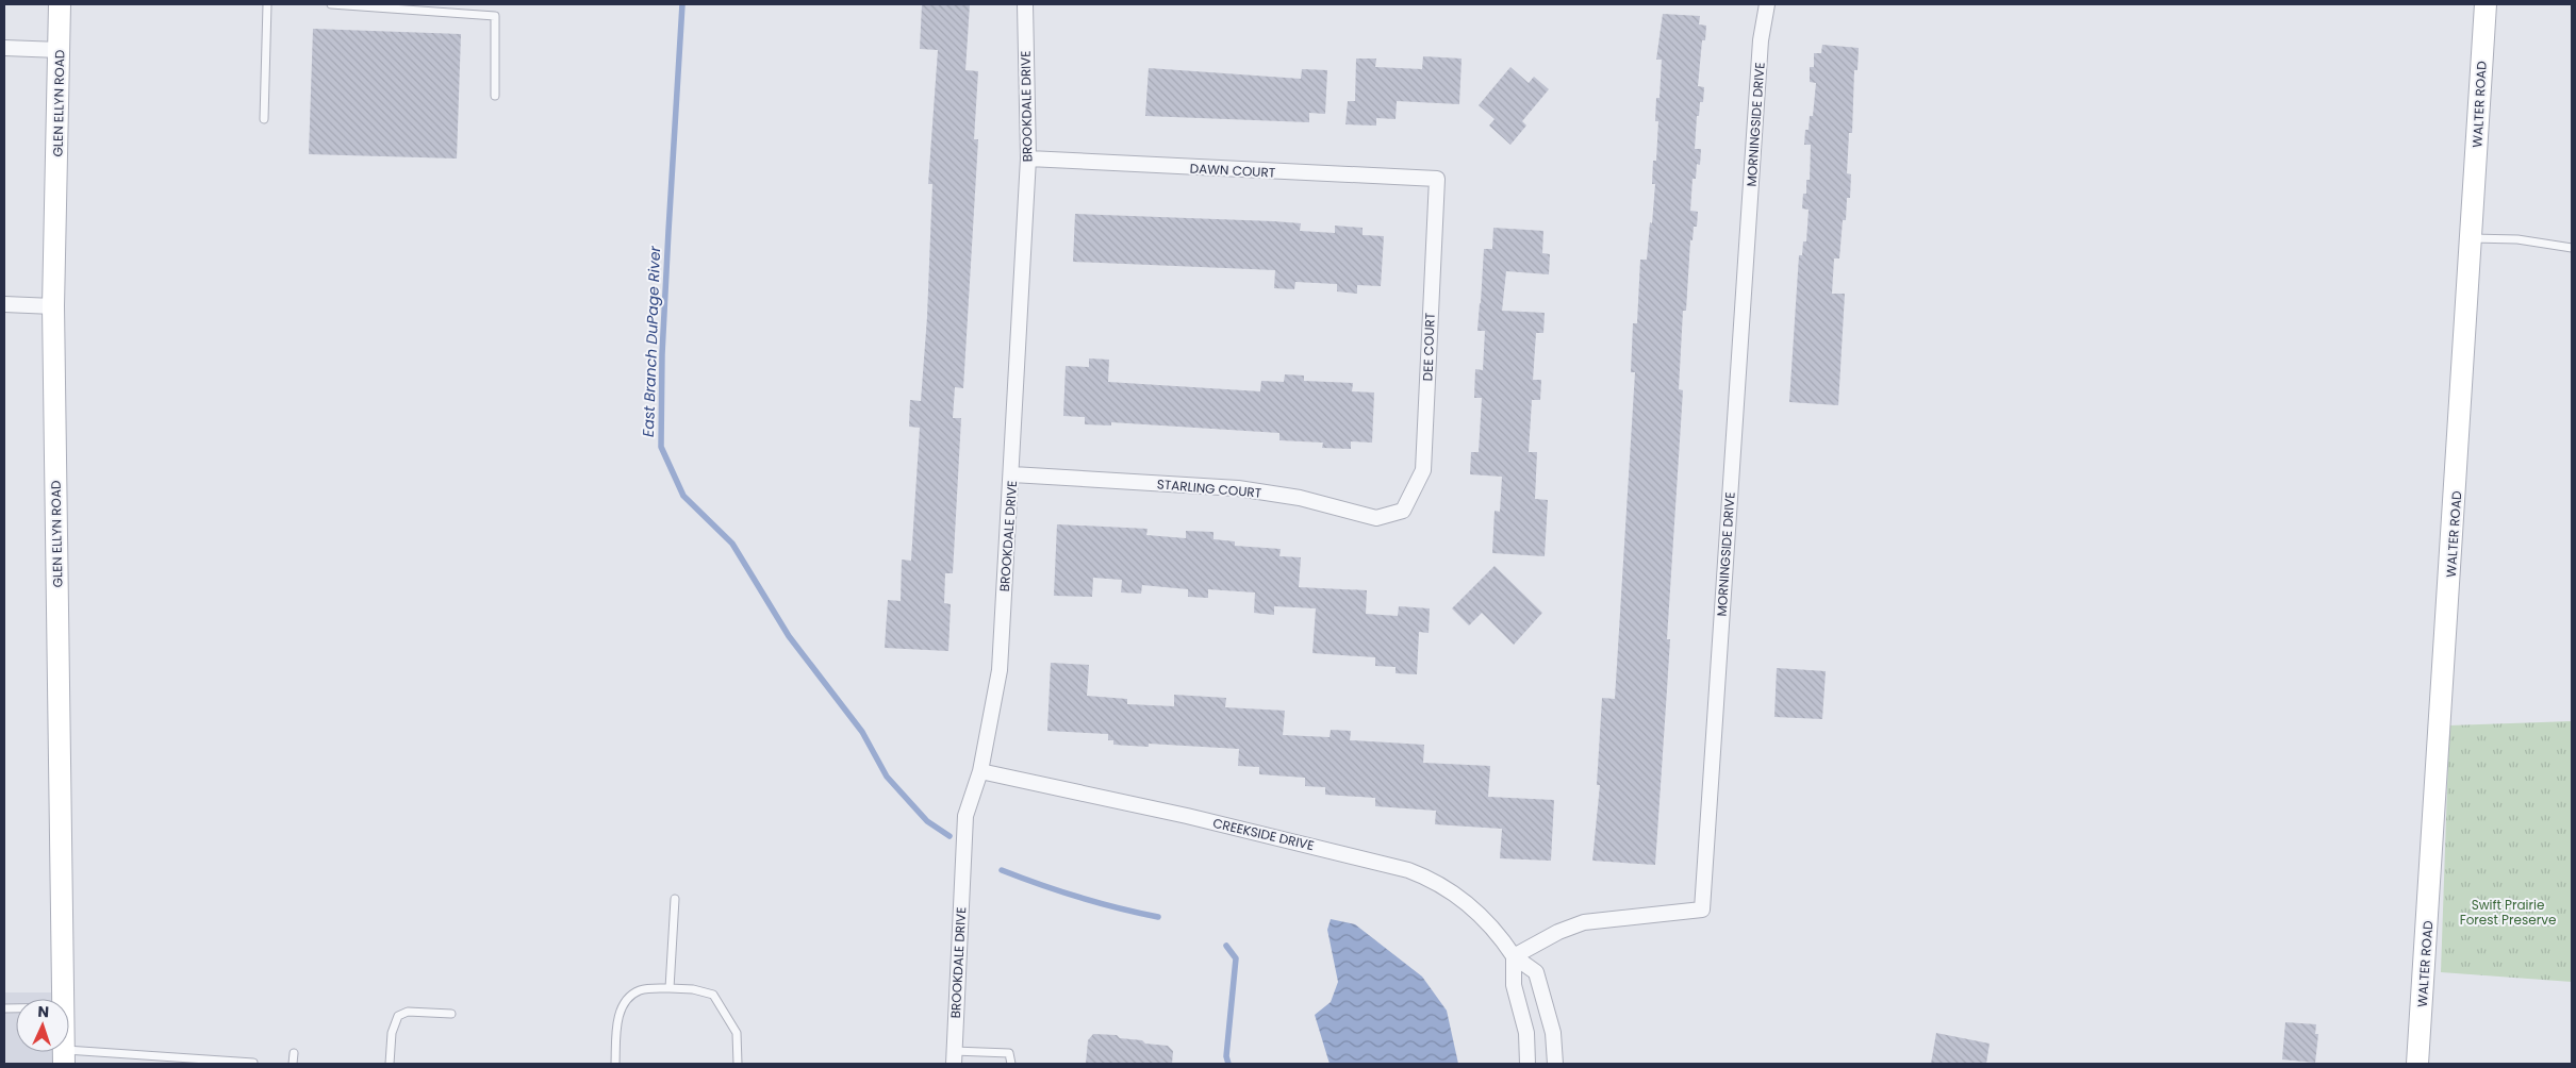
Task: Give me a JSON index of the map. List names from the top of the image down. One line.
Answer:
{"streets":{"street":["GLEN ELLYN ROAD","WALTER ROAD","BROOKDALE DRIVE","MORNINGSIDE DRIVE","DAWN COURT","DEE COURT","STARLING COURT","CREEKSIDE DRIVE"]},"crossings":[["BROOKDALE DRIVE","DAWN COURT"],["BROOKDALE DRIVE","STARLING COURT"],["BROOKDALE DRIVE","CREEKSIDE DRIVE"],["MORNINGSIDE DRIVE","CREEKSIDE DRIVE"],["DAWN COURT","DEE COURT"],["DEE COURT","STARLING COURT"]],"water":["East Branch DuPage River"],"parks":["Swift Prairie Forest Preserve"],"north":"top"}
